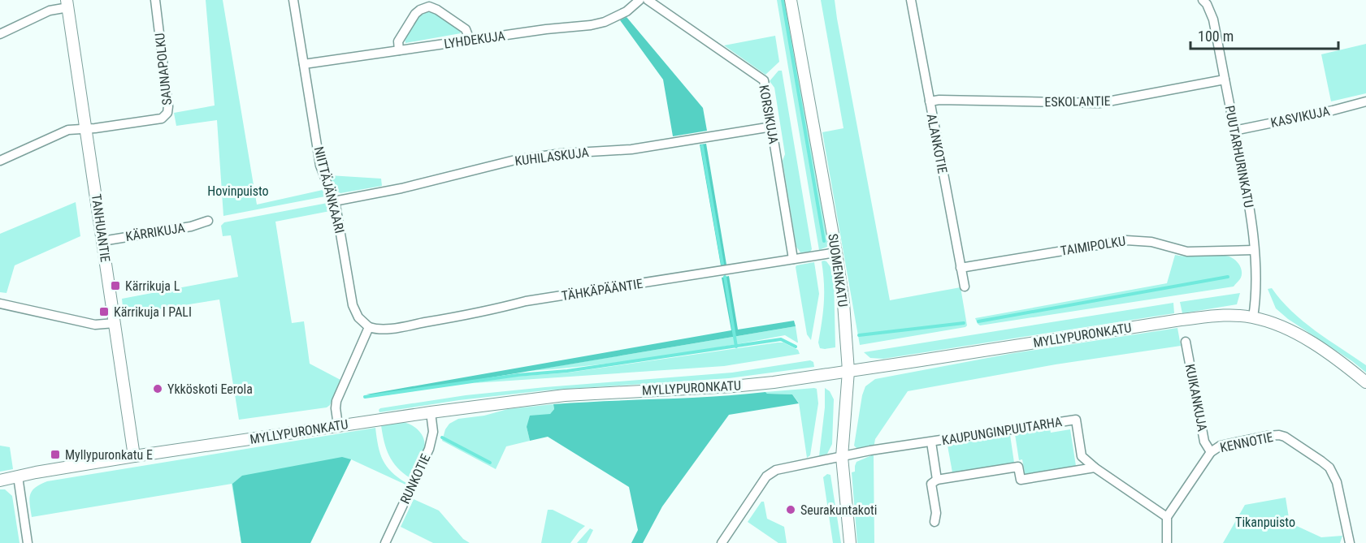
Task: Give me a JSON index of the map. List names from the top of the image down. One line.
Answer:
{"streets":{"street":["LYHDEKUJA","SAUNAPOLKU","ESKOLANTIE","KORSIKUJA","KASVIKUJA","ALANKOTIE","KUHILASKUJA","PUUTARHURINKATU","NIITTÄJÄNKAARI","TANHUANTIE","KÄRRIKUJA","TAIMIPOLKU","SUOMENKATU","TÄHKÄPÄÄNTIE","MYLLYPURONKATU","KUIKANKUJA","KAUPUNGINPUUTARHA","KENNOTIE","RUNKOTIE"]},"crossings":[["LYHDEKUJA","NIITTÄJÄNKAARI"],["SAUNAPOLKU","TANHUANTIE"],["ESKOLANTIE","ALANKOTIE"],["ESKOLANTIE","PUUTARHURINKATU"],["KORSIKUJA","KUHILASKUJA"],["KORSIKUJA","TÄHKÄPÄÄNTIE"],["KASVIKUJA","PUUTARHURINKATU"],["ALANKOTIE","TAIMIPOLKU"],["KUHILASKUJA","NIITTÄJÄNKAARI"],["PUUTARHURINKATU","TAIMIPOLKU"],["PUUTARHURINKATU","MYLLYPURONKATU"],["NIITTÄJÄNKAARI","TÄHKÄPÄÄNTIE"],["TANHUANTIE","KÄRRIKUJA"],["TANHUANTIE","MYLLYPURONKATU"],["SUOMENKATU","TÄHKÄPÄÄNTIE"],["SUOMENKATU","MYLLYPURONKATU"],["SUOMENKATU","KAUPUNGINPUUTARHA"],["MYLLYPURONKATU","RUNKOTIE"],["KUIKANKUJA","KENNOTIE"],["KAUPUNGINPUUTARHA","KENNOTIE"]],"parks":["Hovinpuisto","Tikanpuisto"],"places":{"transit":["Kärrikuja L","Kärrikuja I PALI","Myllypuronkatu E"],"other":["Ykköskoti Eerola","Seurakuntakoti"]},"scale_bar":"100 m"}
